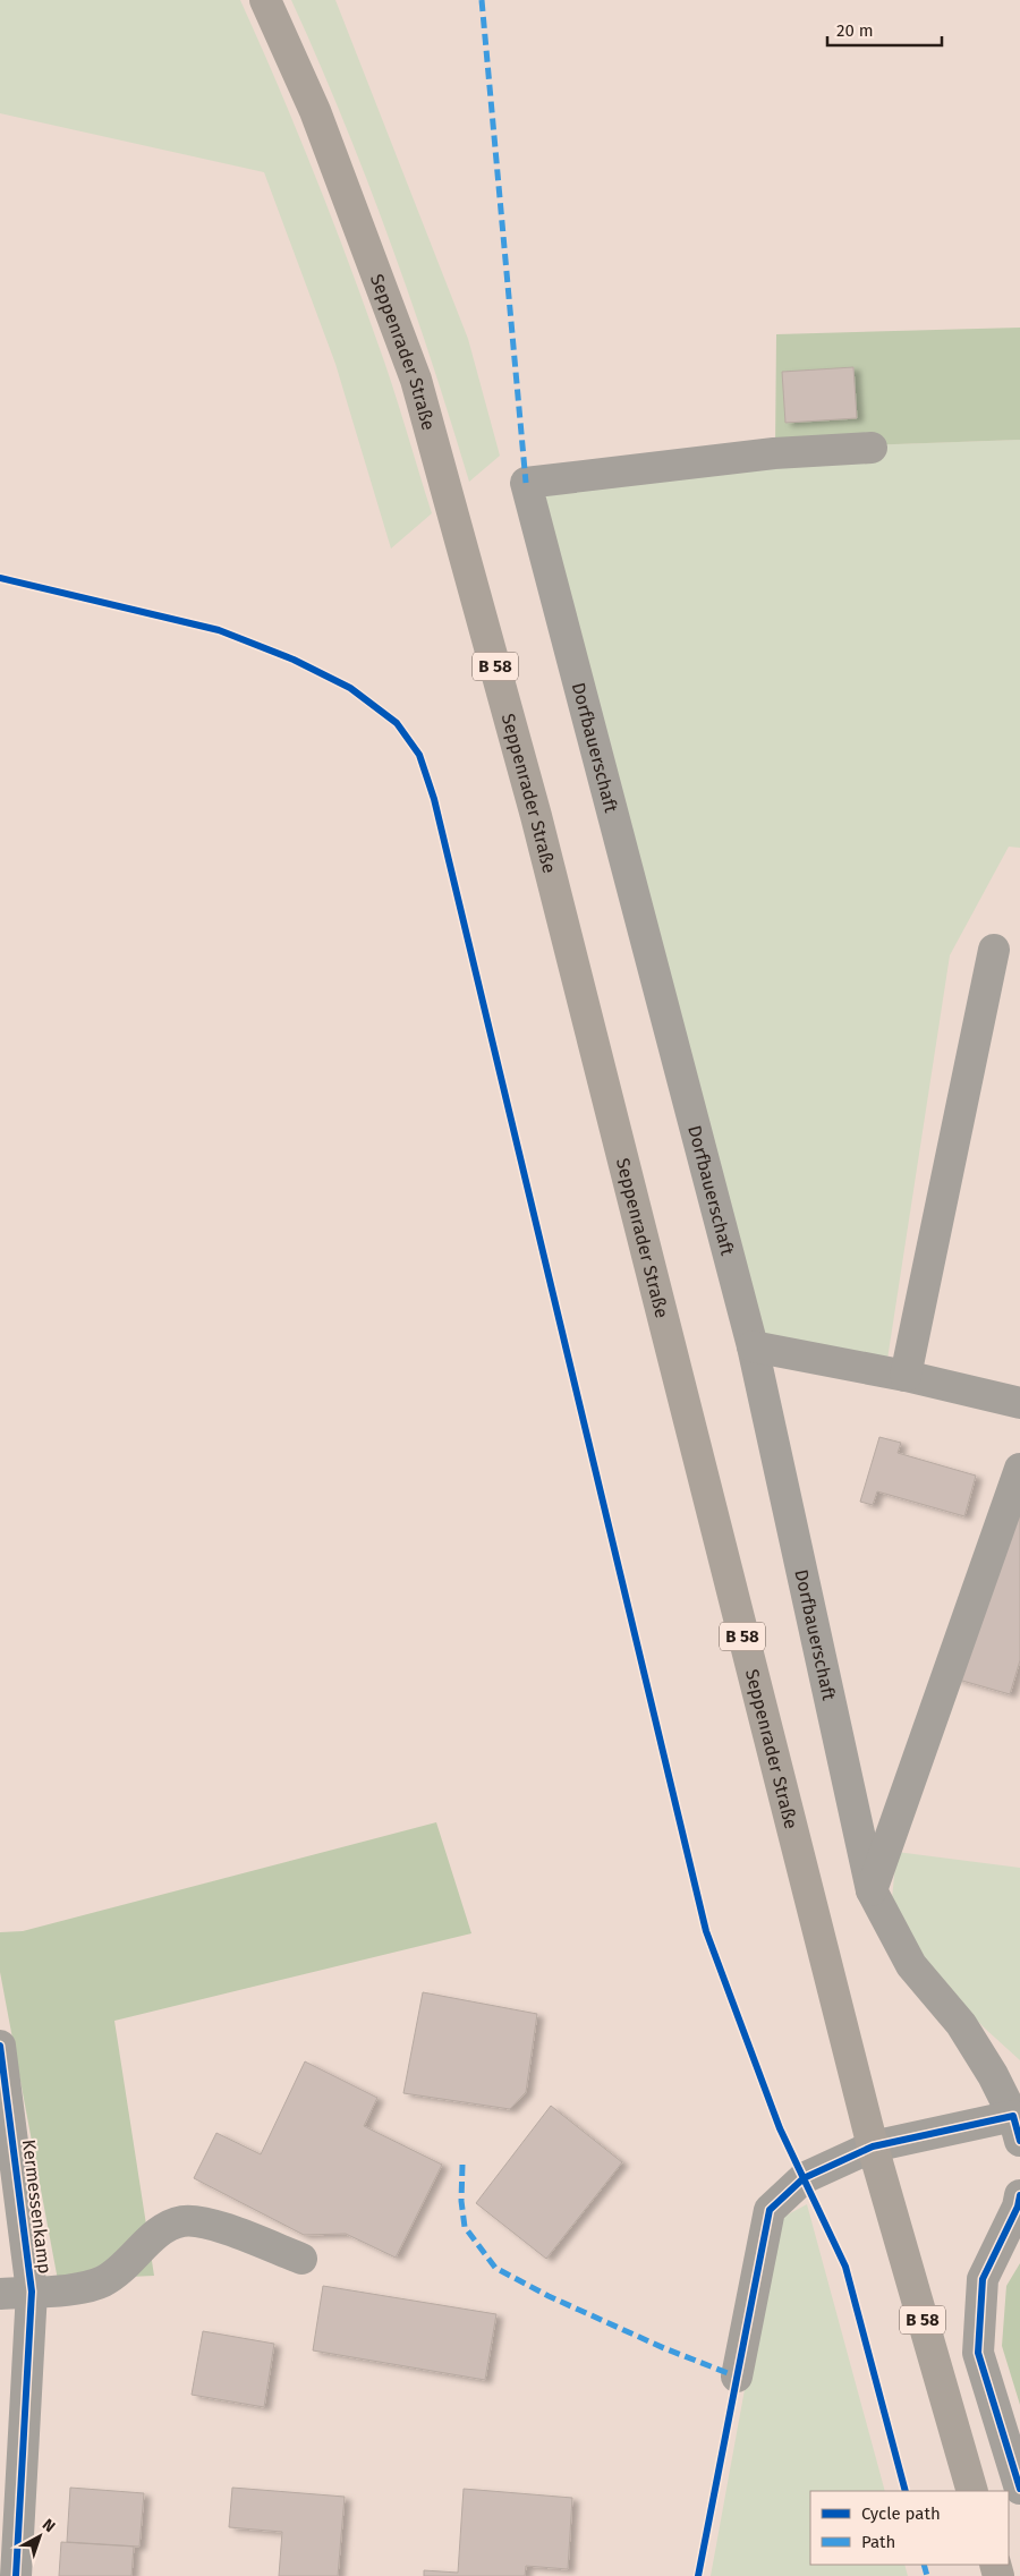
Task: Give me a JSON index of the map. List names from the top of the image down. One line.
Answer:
{"streets":{"main road":["Seppenrader Straße","B 58"],"street":["Dorfbauerschaft","Kermessenkamp"]},"legend":["Cycle path","Path"],"scale_bar":"20 m","north":"top right"}
